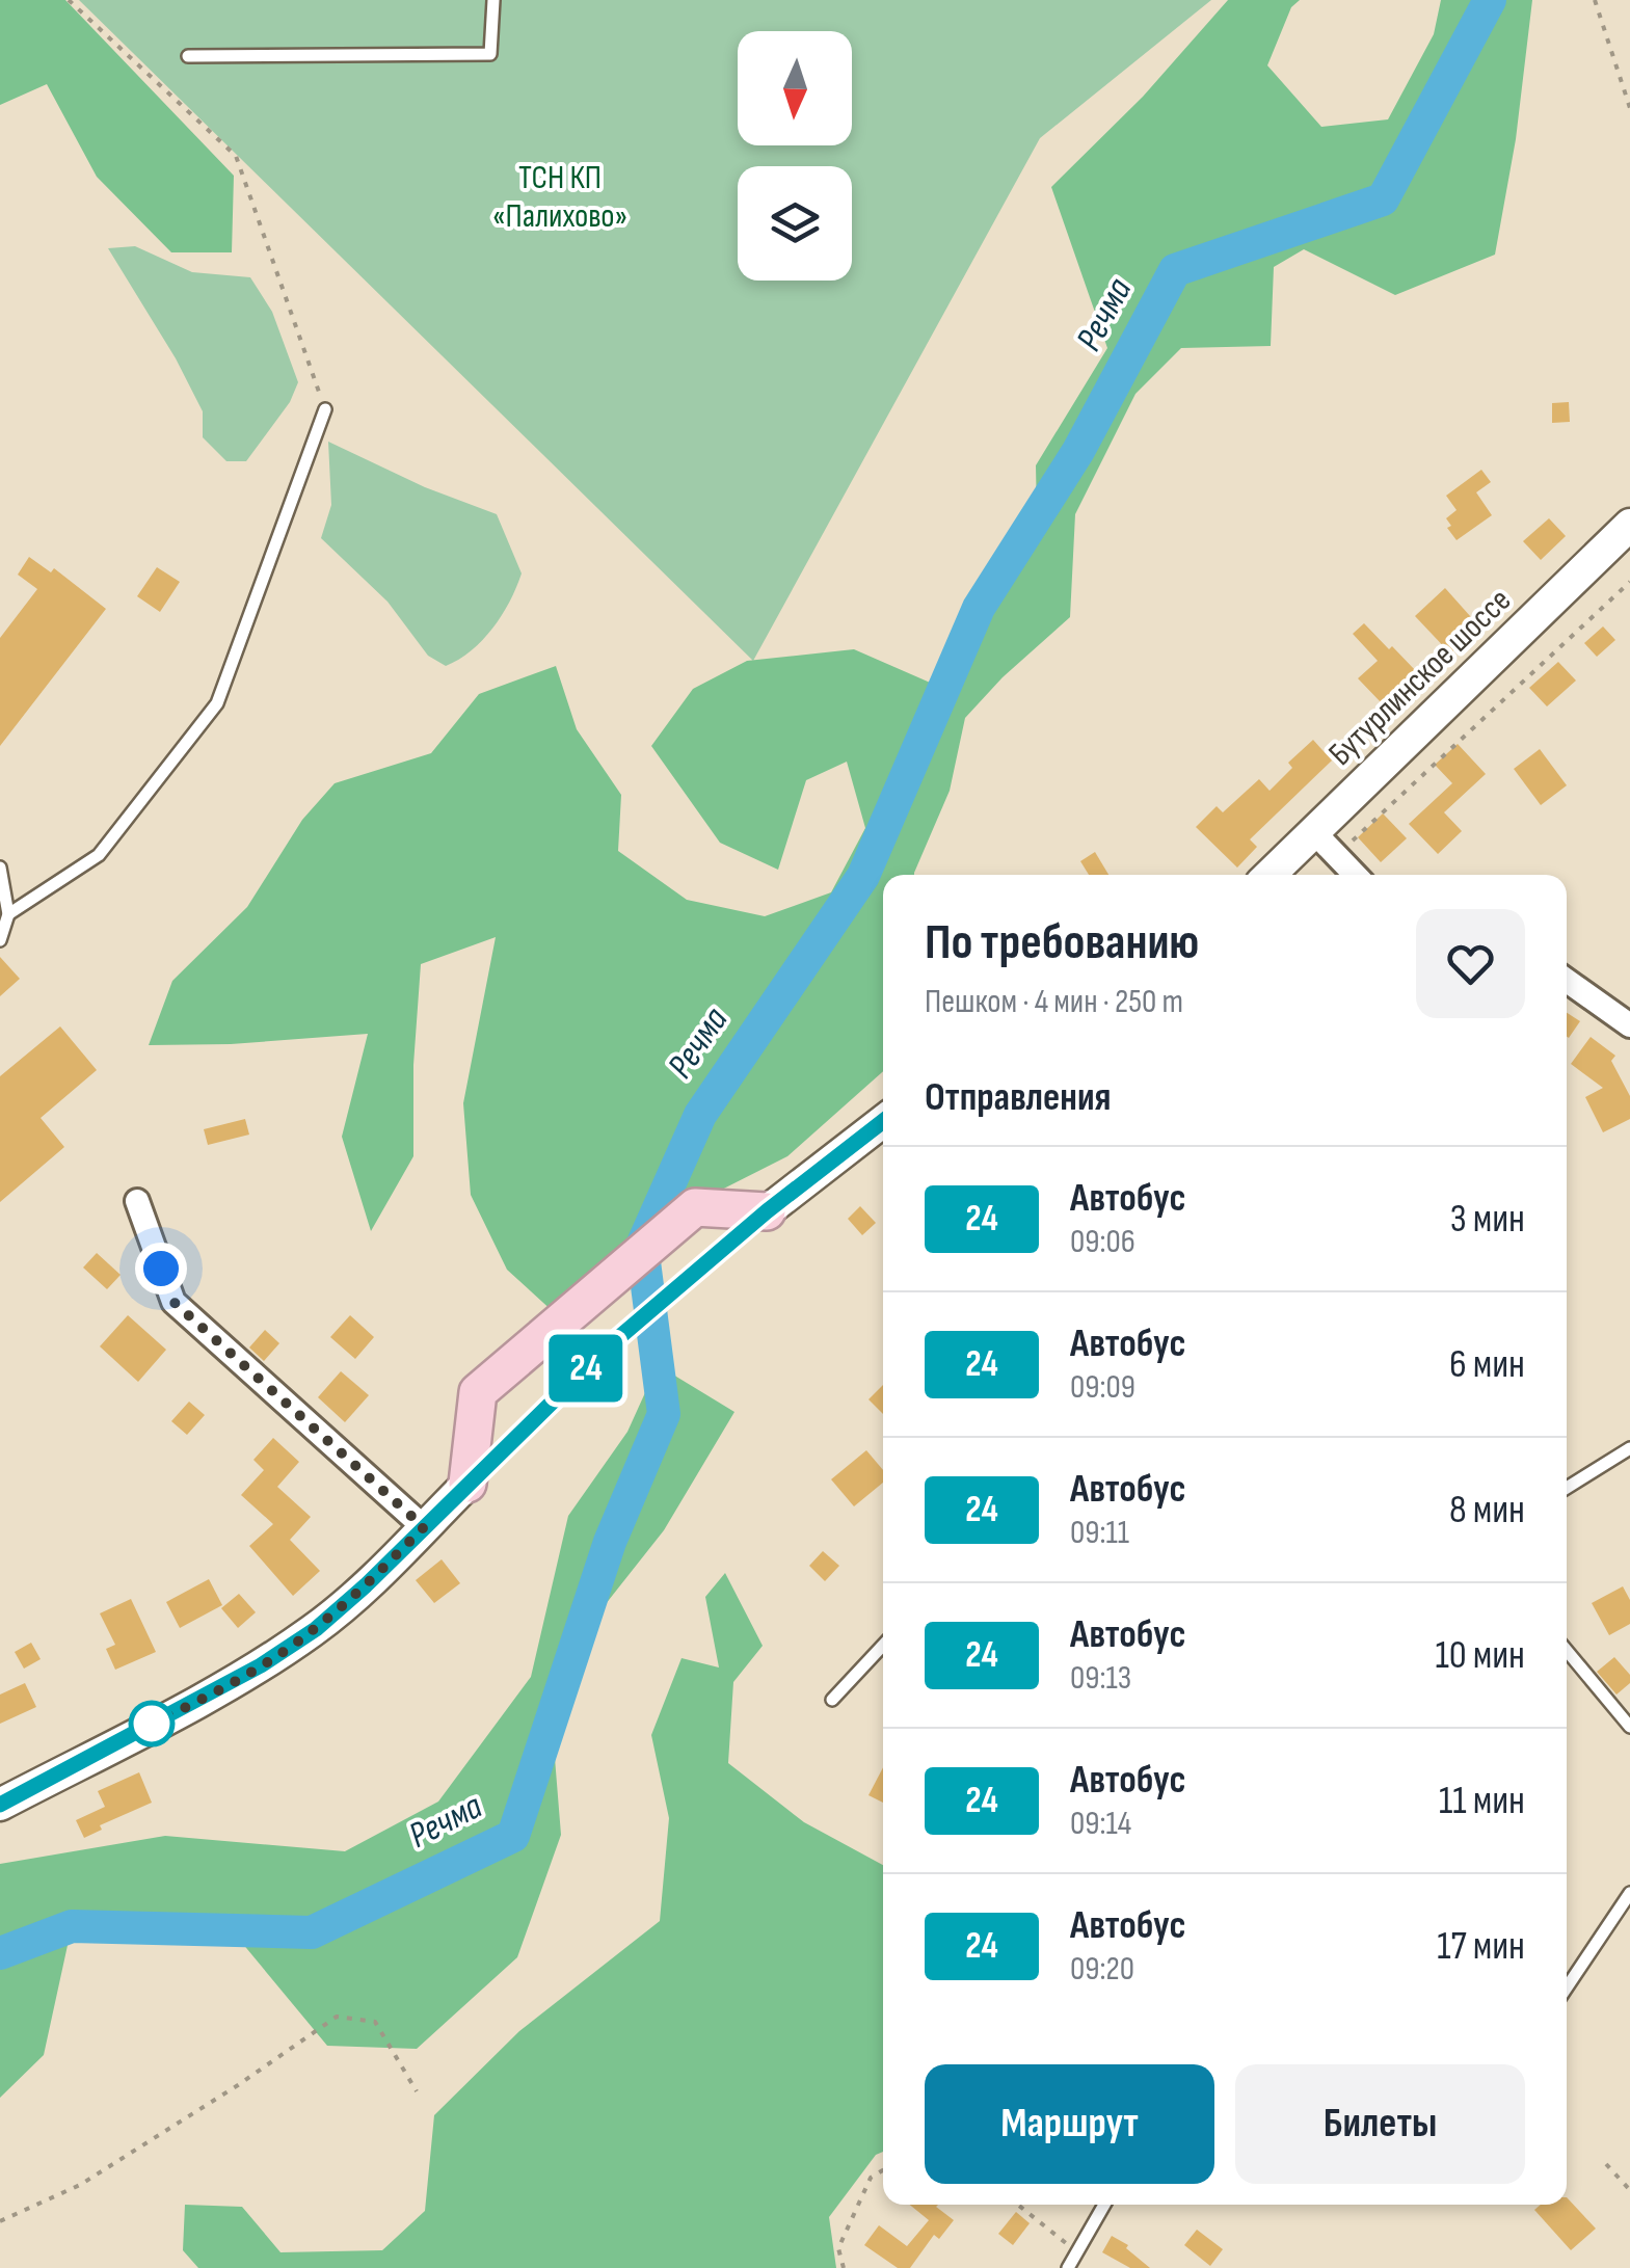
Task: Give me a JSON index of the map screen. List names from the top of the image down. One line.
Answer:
{"streets":{"main road":["Бутурлинское шоссе"]},"water":["Речма"],"parks":["ТСН КП «Палихово»"],"lines":["bus line 24"],"north":"bottom","page":{"on_map":"24","heading":[["По требованию","Пешком · 4 мин · 250 m"],"Отправления"],"list":[{"mark":"24","name":"Автобус","note":"09:06","value":"3 мин"},{"mark":"24","name":"Автобус","note":"09:09","value":"6 мин"},{"mark":"24","name":"Автобус","note":"09:11","value":"8 мин"},{"mark":"24","name":"Автобус","note":"09:13","value":"10 мин"},{"mark":"24","name":"Автобус","note":"09:14","value":"11 мин"},{"mark":"24","name":"Автобус","note":"09:20","value":"17 мин"}],"buttons":["Маршрут","Билеты"]}}
